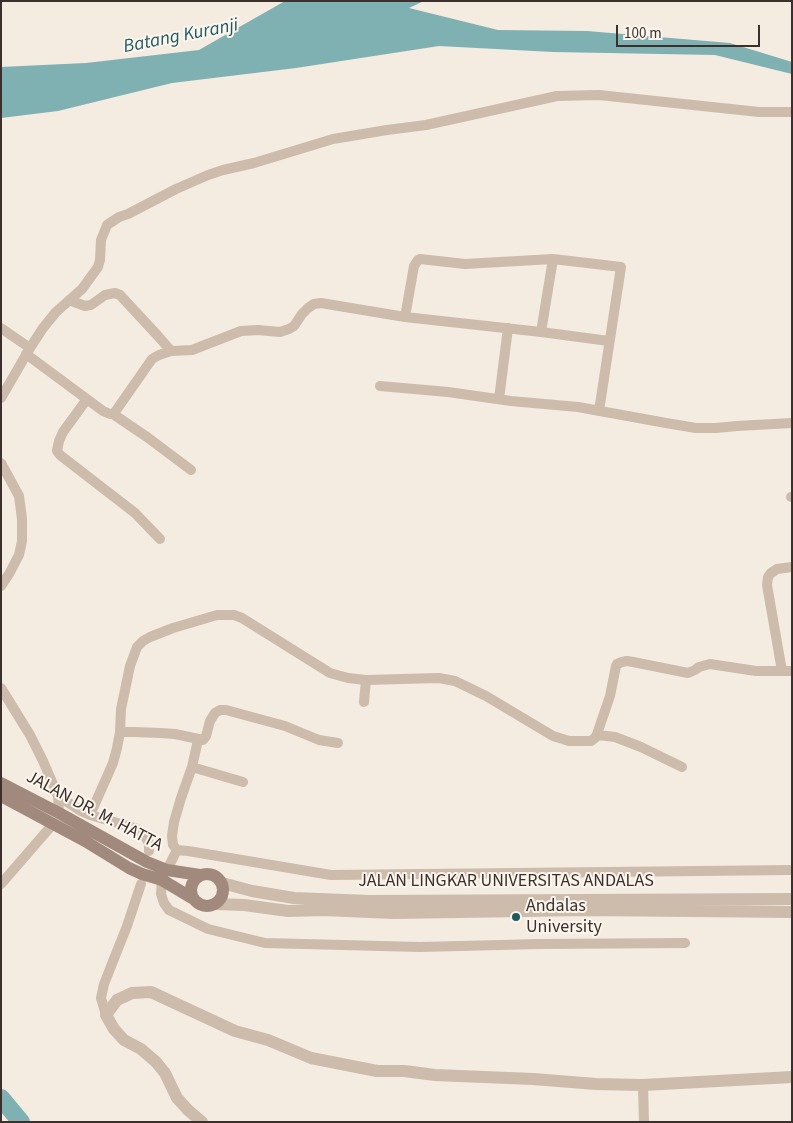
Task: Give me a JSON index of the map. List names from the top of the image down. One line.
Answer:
{"streets":{"main road":["JALAN DR. M. HATTA"],"street":["JALAN LINGKAR UNIVERSITAS ANDALAS"]},"crossings":[["JALAN DR. M. HATTA","JALAN LINGKAR UNIVERSITAS ANDALAS"]],"water":["Batang Kuranji"],"places":["Andalas University"],"scale_bar":"100 m"}
